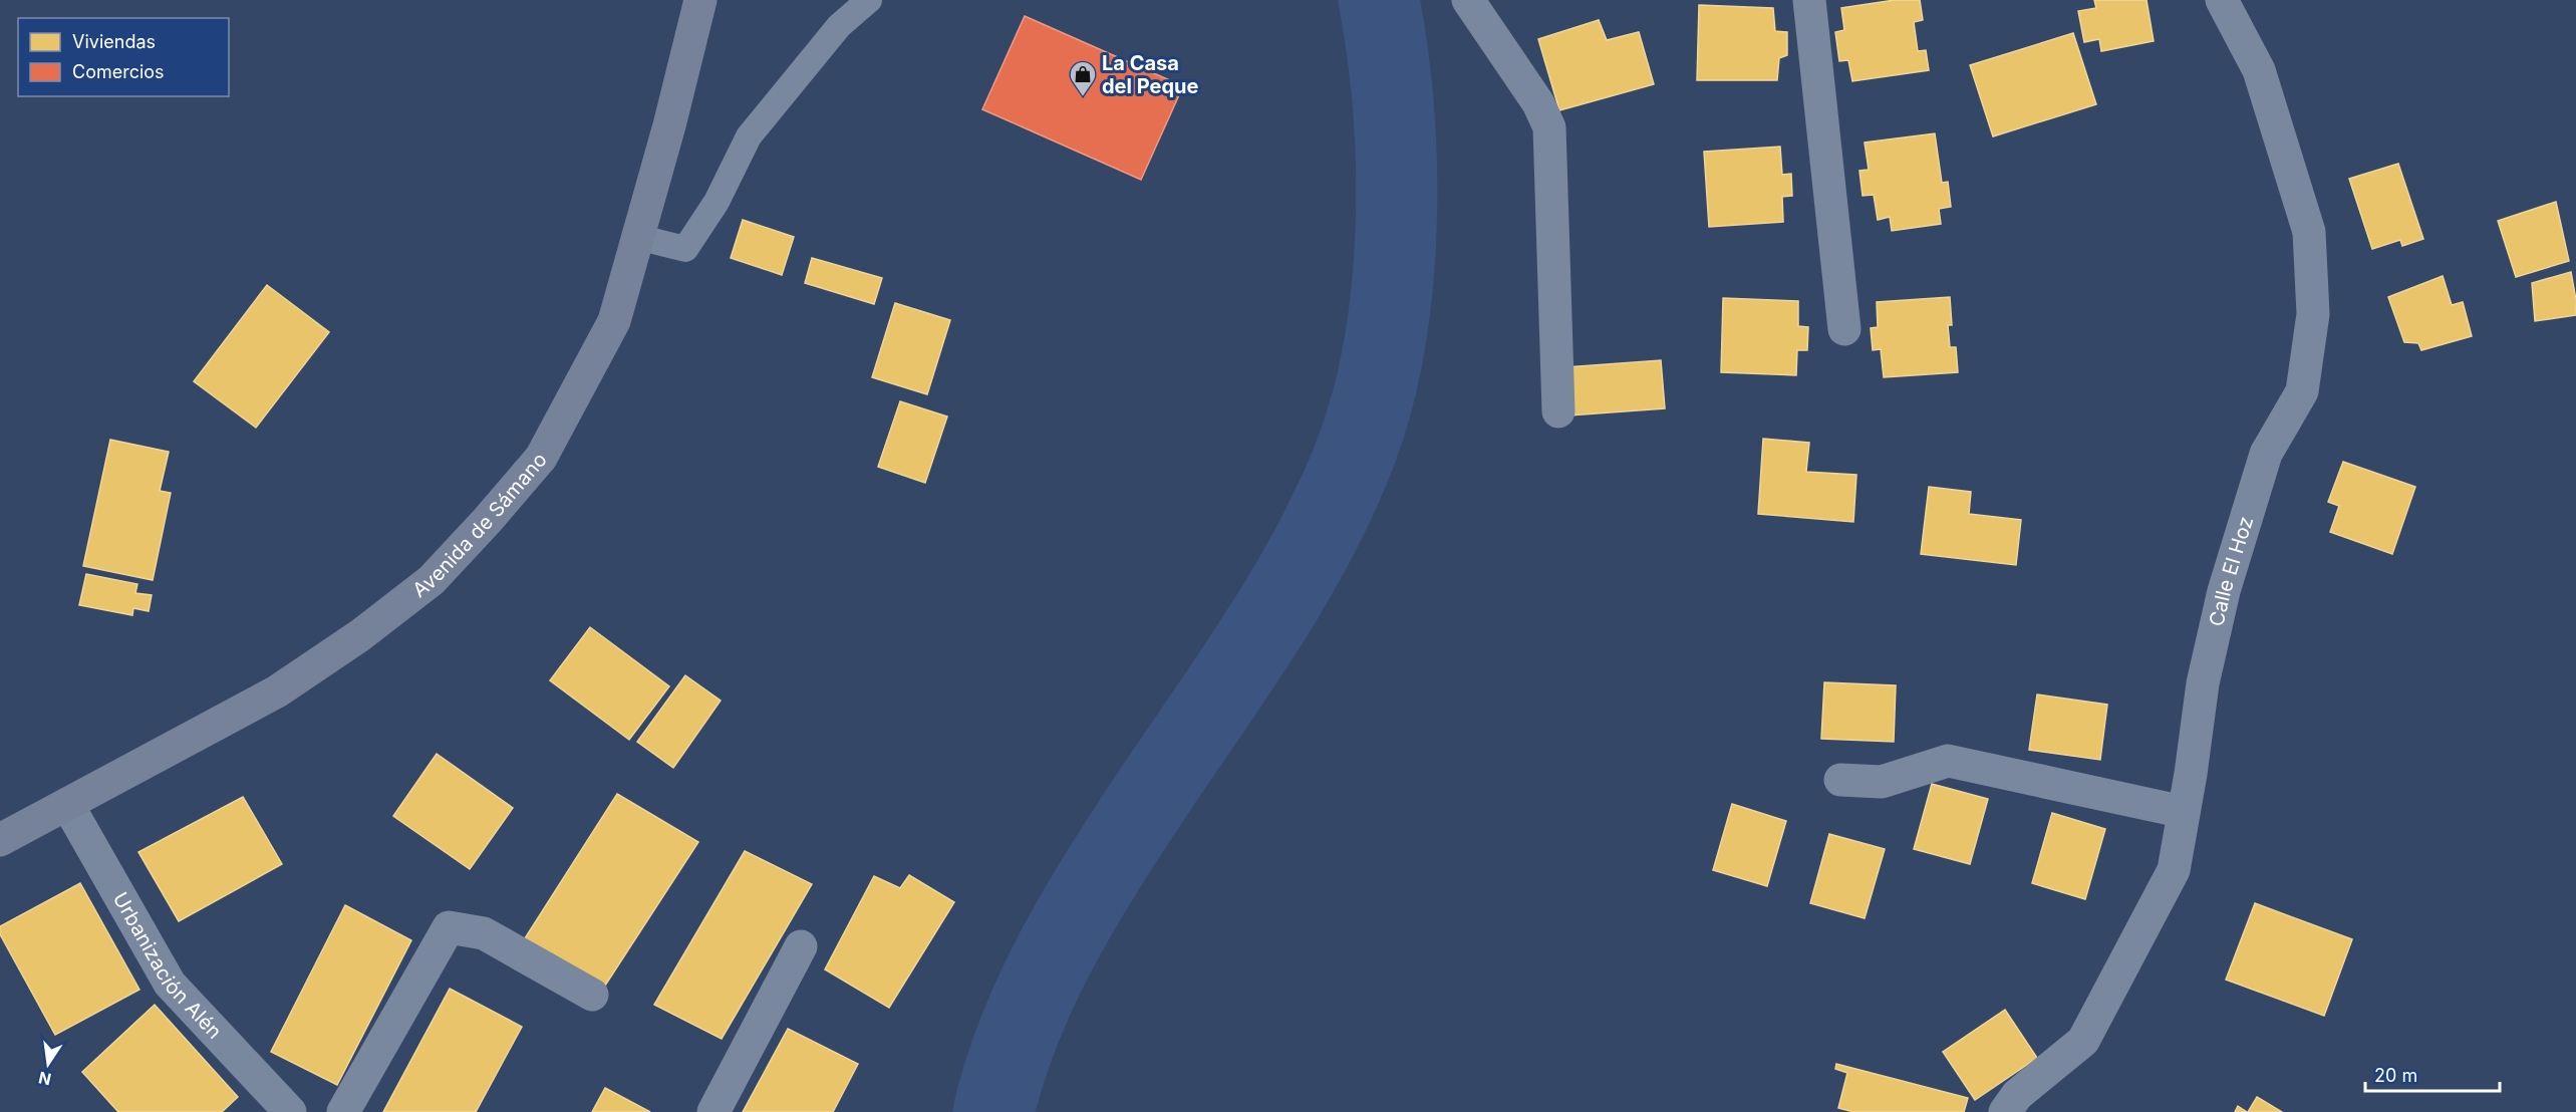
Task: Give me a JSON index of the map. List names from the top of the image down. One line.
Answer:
{"streets":{"street":["Avenida de Sámano","Calle El Hoz","Urbanización Alén"]},"crossings":[["Avenida de Sámano","Urbanización Alén"]],"places":{"shop":["La Casa del Peque"]},"legend":["Viviendas","Comercios"],"scale_bar":"20 m","north":"bottom"}
